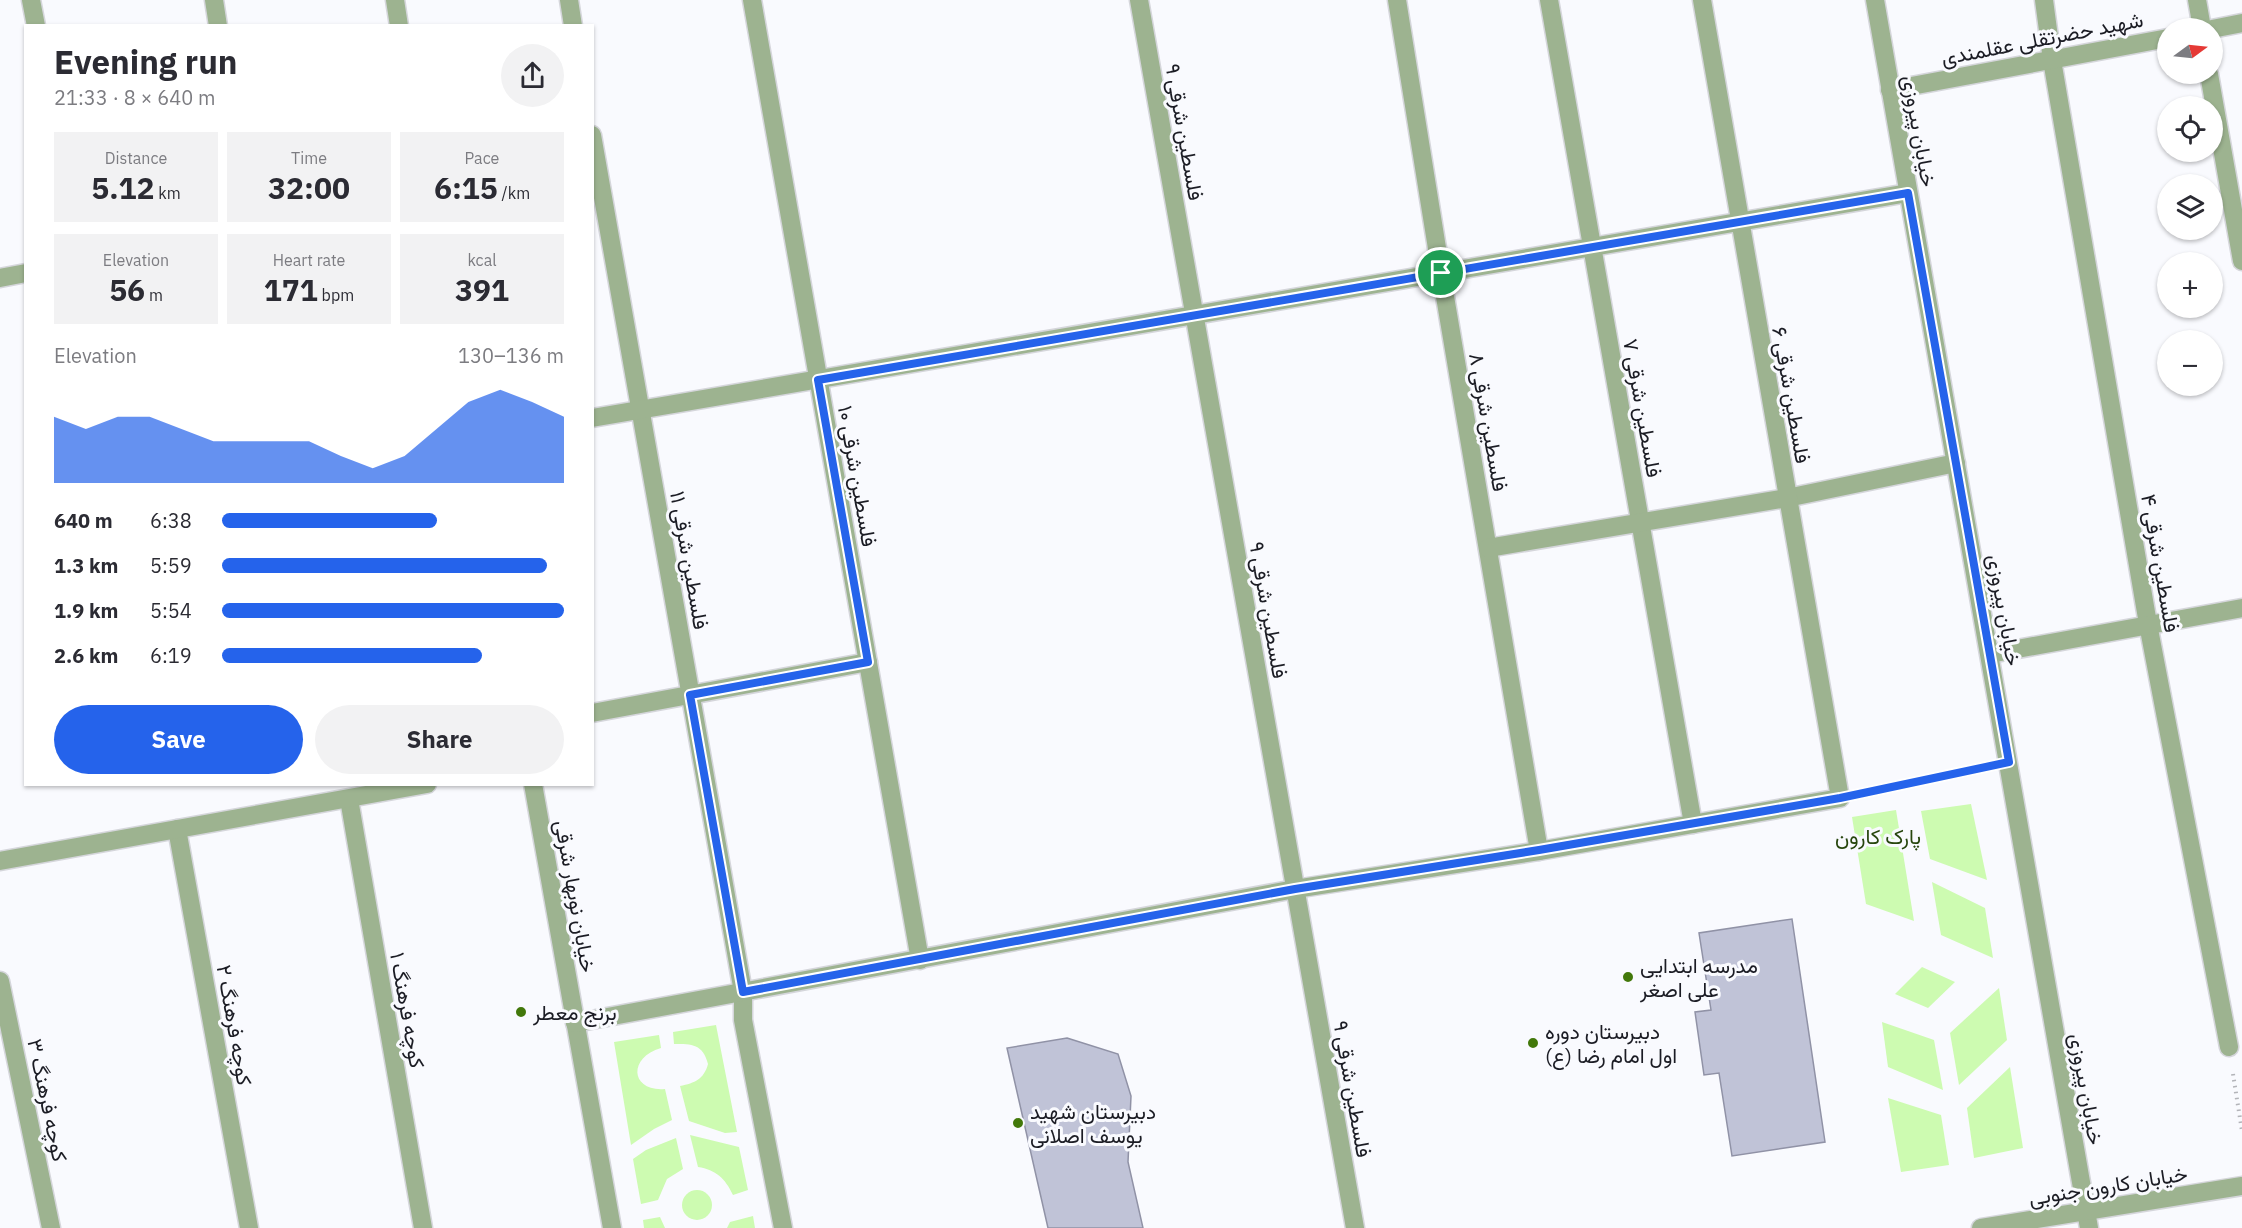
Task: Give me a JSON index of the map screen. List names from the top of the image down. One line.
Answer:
{"streets":{"street":["شهید حضرتقلی عقلمندی","خیابان پیروزی","فلسطین شرقی ۹","فلسطین شرقی ۶","فلسطین شرقی ۷","فلسطین شرقی ۸","فلسطین شرقی ۱۰","فلسطین شرقی ۱۱","فلسطین شرقی ۴","خیابان نوبهار شرقی","کوچه فرهنگ ۱","کوچه فرهنگ ۲","کوچه فرهنگ ۳","خیابان کارون جنوبی"]},"crossings":[["شهید حضرتقلی عقلمندی","خیابان پیروزی"],["شهید حضرتقلی عقلمندی","فلسطین شرقی ۴"],["خیابان پیروزی","خیابان کارون جنوبی"]],"parks":["پارک کارون"],"places":["مدرسه ابتدایی علی اصغر","برنج معطر","دبیرستان دوره اول امام رضا (ع)","دبیرستان شهید یوسف اصلانی"],"north":"right","page":{"map_buttons":["+","−"],"heading":["Evening run","21:33 · 8 × 640 m"],"stats":[["Distance","5.12 km"],["Time","32:00"],["Pace","6:15 /km"],["Elevation","56 m"],["Heart rate","171 bpm"],["kcal","391"]],"chart":["Elevation","130–136 m"],"list":[{"name":"640 m","note":"6:38"},{"name":"1.3 km","note":"5:59"},{"name":"1.9 km","note":"5:54"},{"name":"2.6 km","note":"6:19"}],"buttons":["Save","Share"]}}
